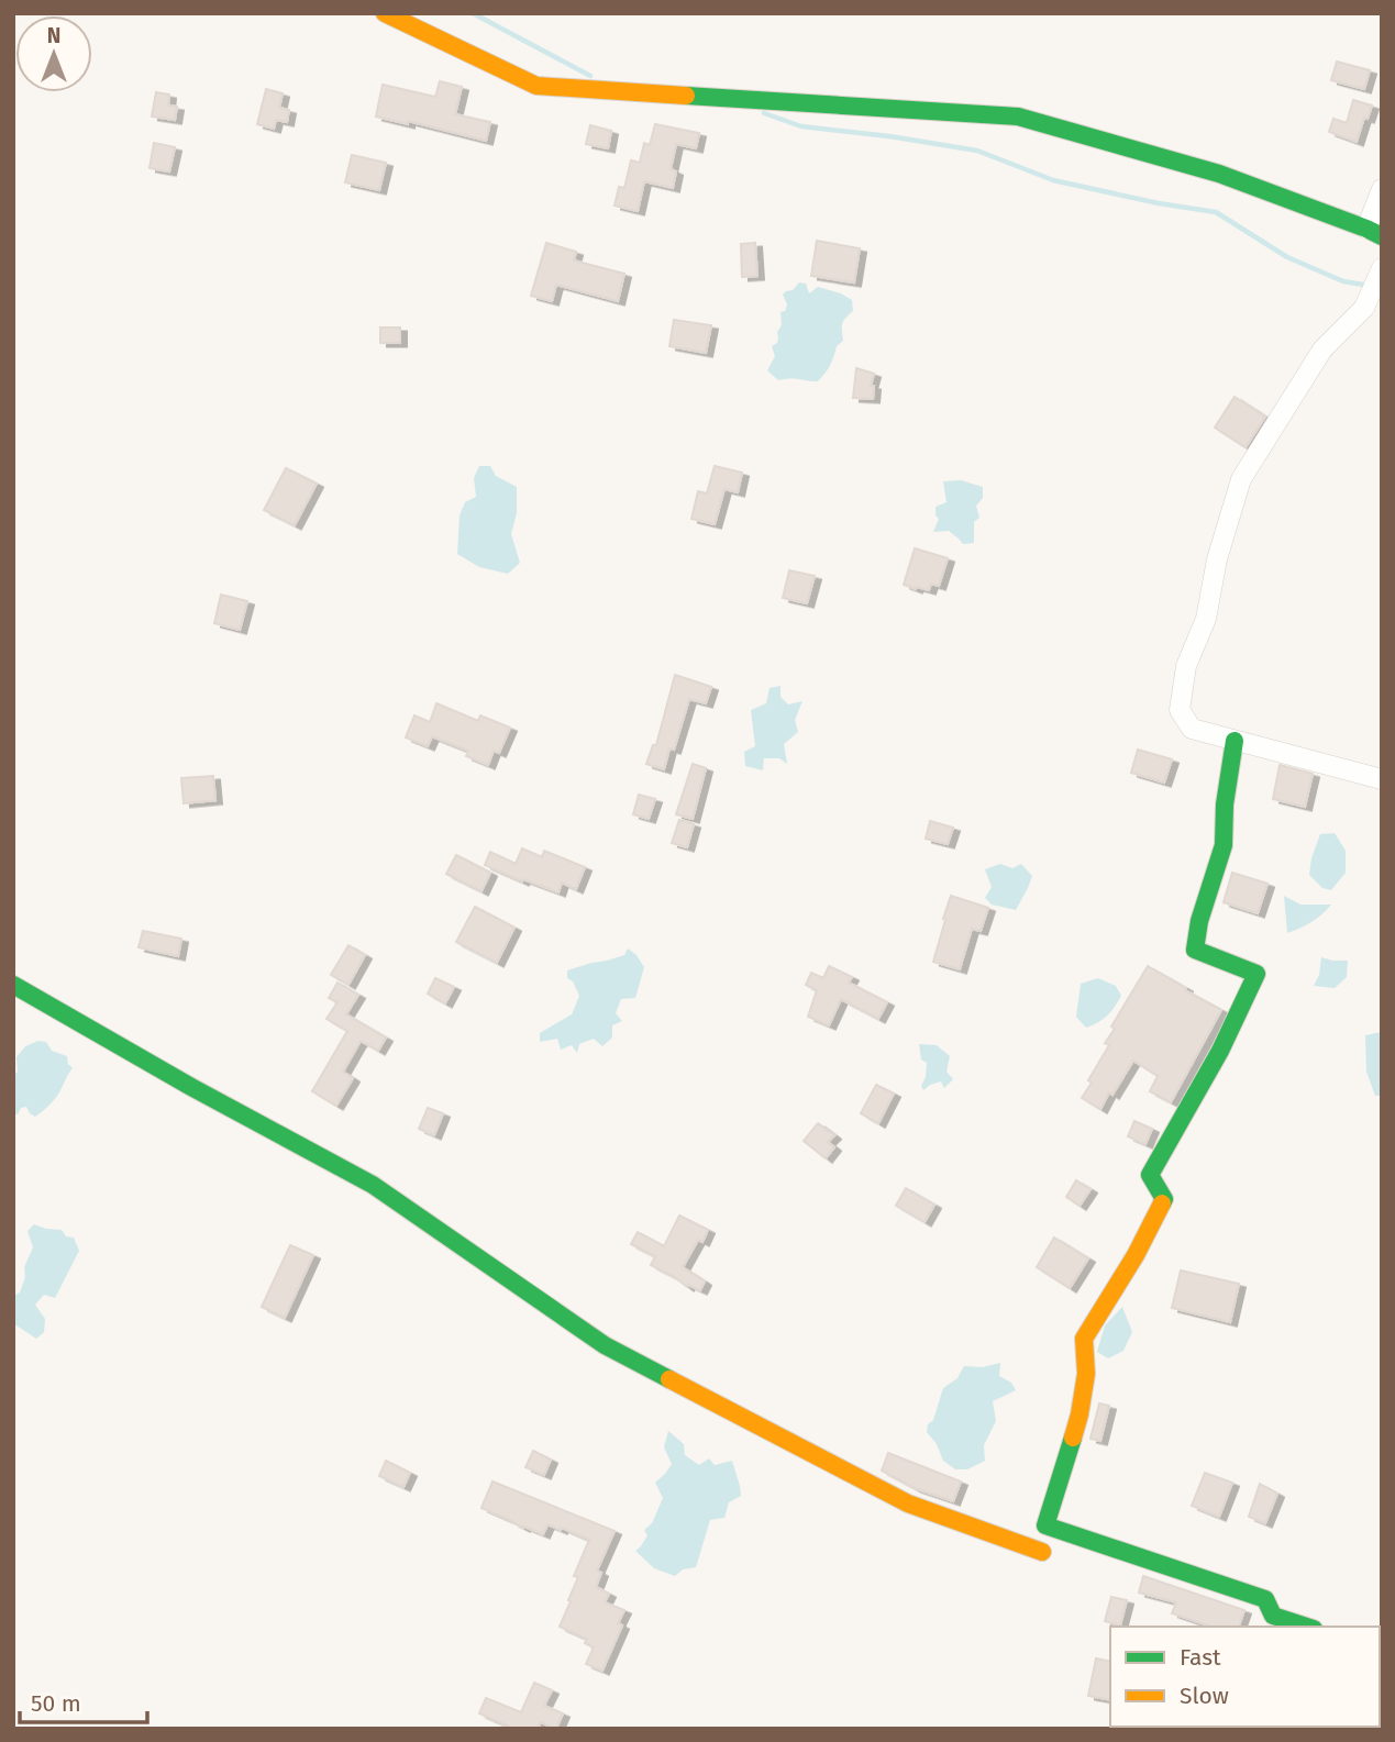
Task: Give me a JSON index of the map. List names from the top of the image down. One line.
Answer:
{"legend":["Fast","Slow"],"scale_bar":"50 m","north":"top"}
